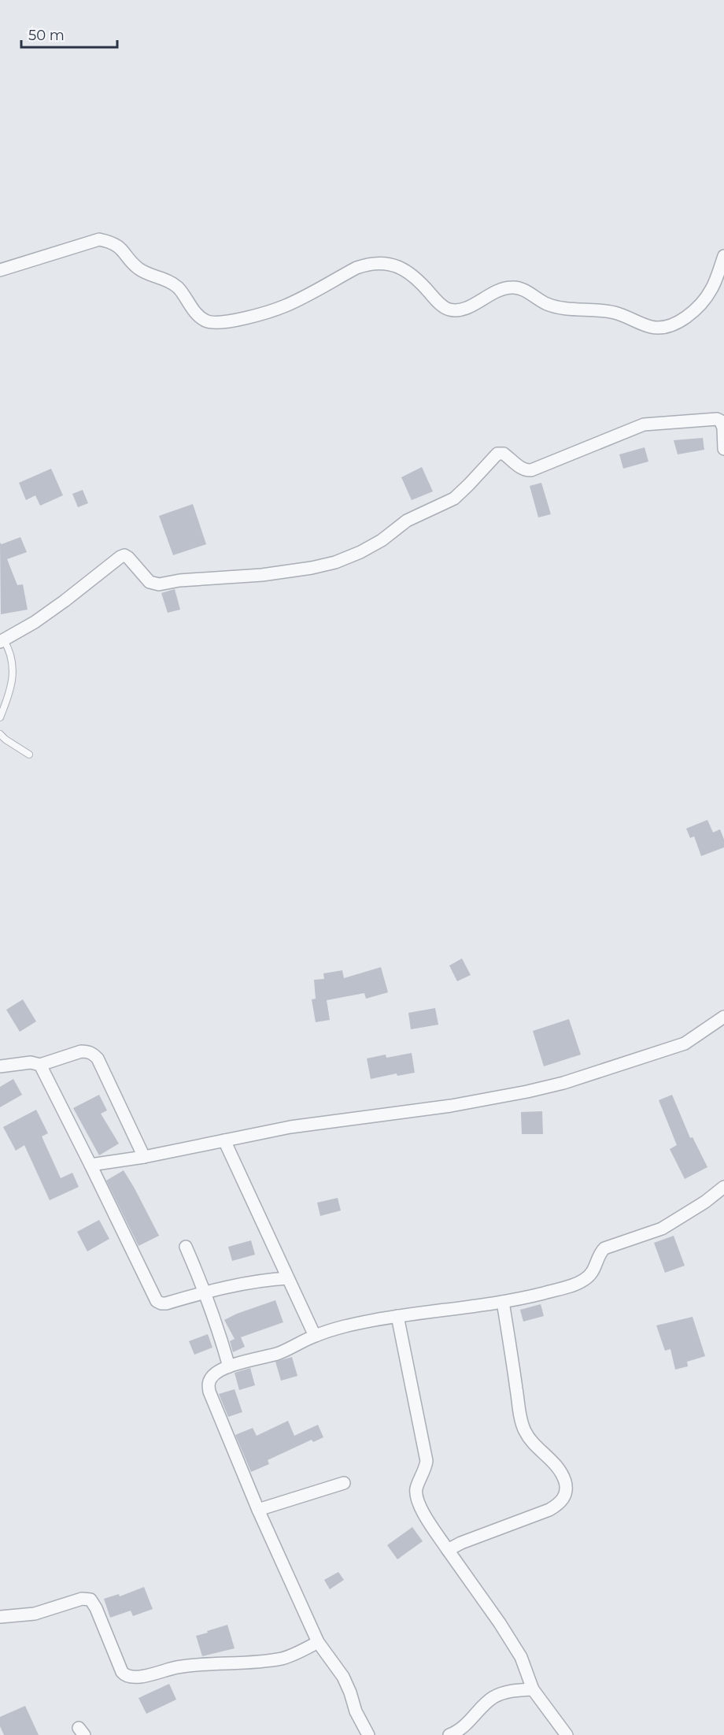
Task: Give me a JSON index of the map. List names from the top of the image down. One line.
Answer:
{"scale_bar":"50 m"}
